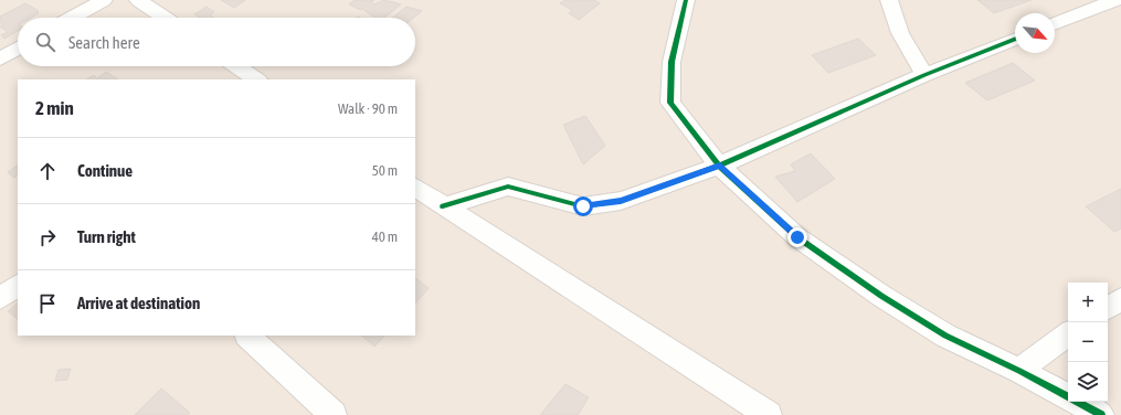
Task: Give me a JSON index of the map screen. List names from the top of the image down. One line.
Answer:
{"north":"bottom right","page":{"search":"Search here","heading":["2 min","Walk · 90 m"],"list":[["Continue","50 m"],["Turn right","40 m"],"Arrive at destination"],"map_buttons":["+","−"]}}
